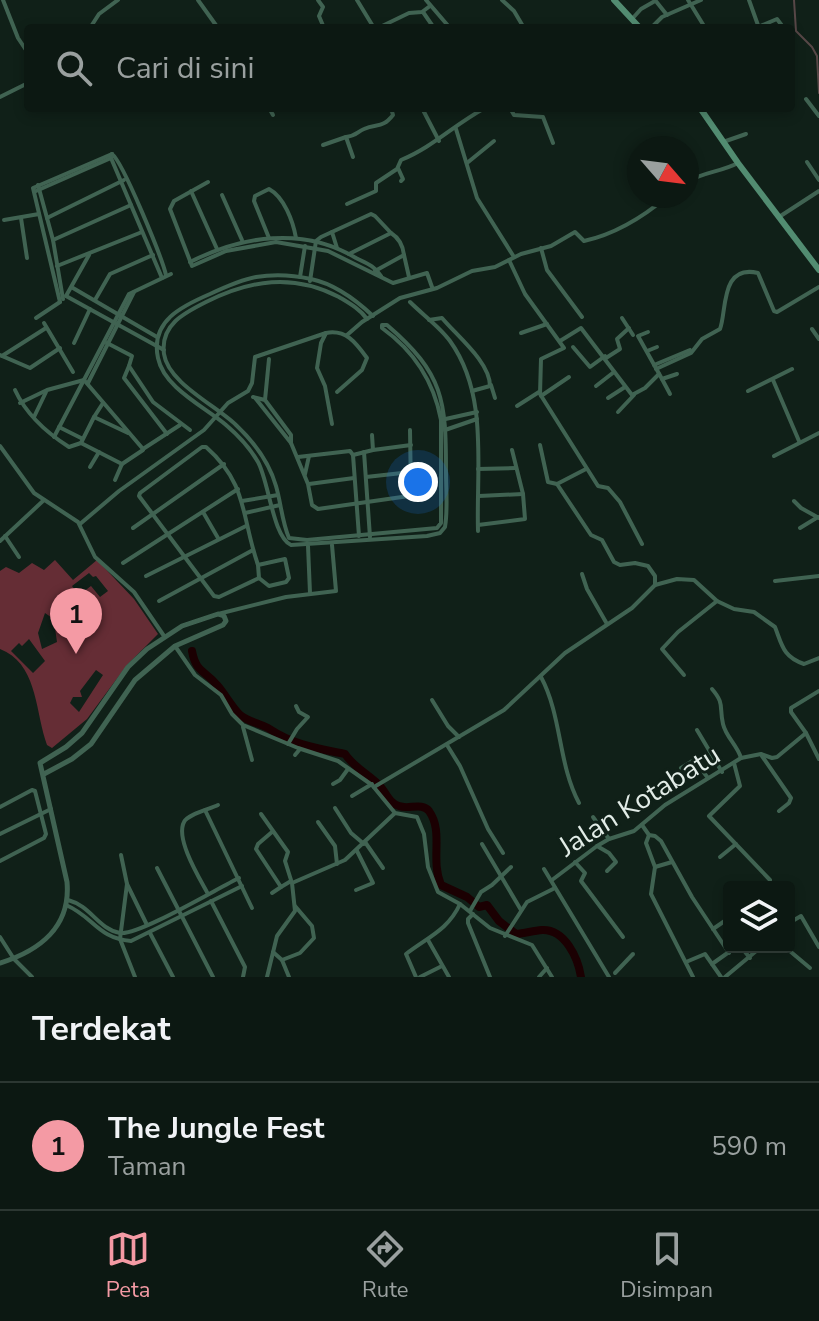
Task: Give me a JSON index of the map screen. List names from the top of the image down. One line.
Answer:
{"streets":{"street":["Jalan Kotabatu"]},"north":"bottom right","page":{"search":"Cari di sini","pins":"1","heading":"Terdekat","list":[{"mark":"1","name":"The Jungle Fest","note":"Taman","value":"590 m"}],"nav":["Peta","Rute","Disimpan"]}}
